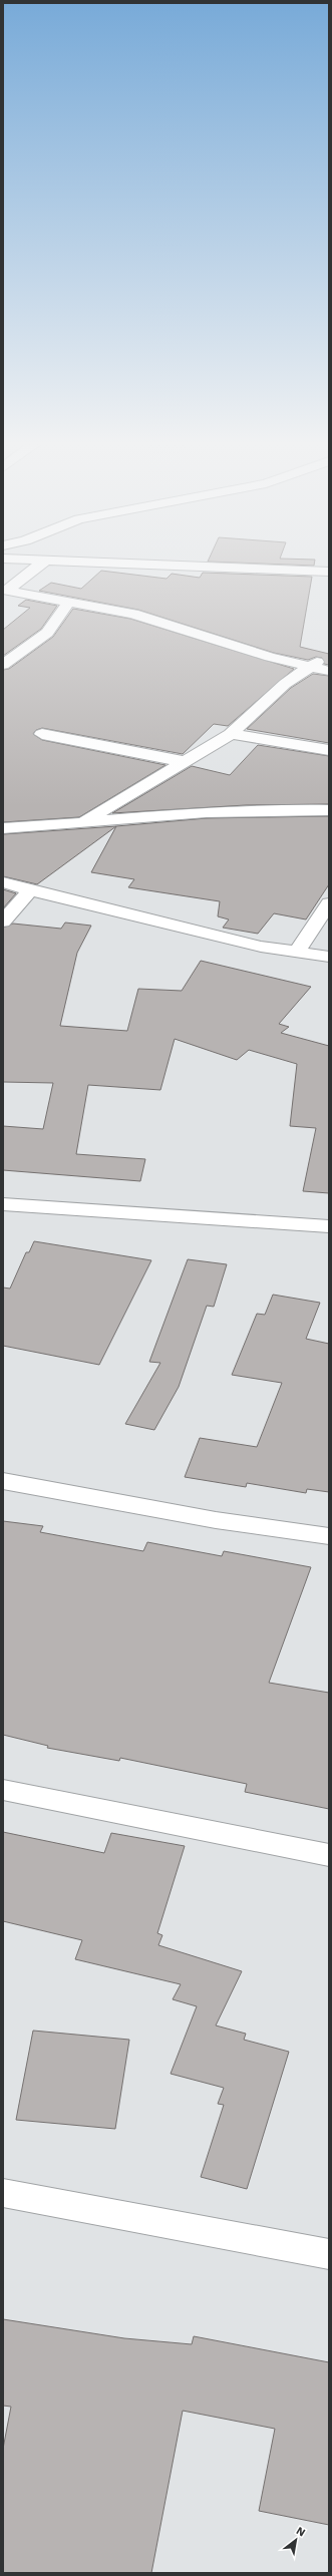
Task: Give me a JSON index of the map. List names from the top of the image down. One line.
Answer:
{"north":"top right"}
